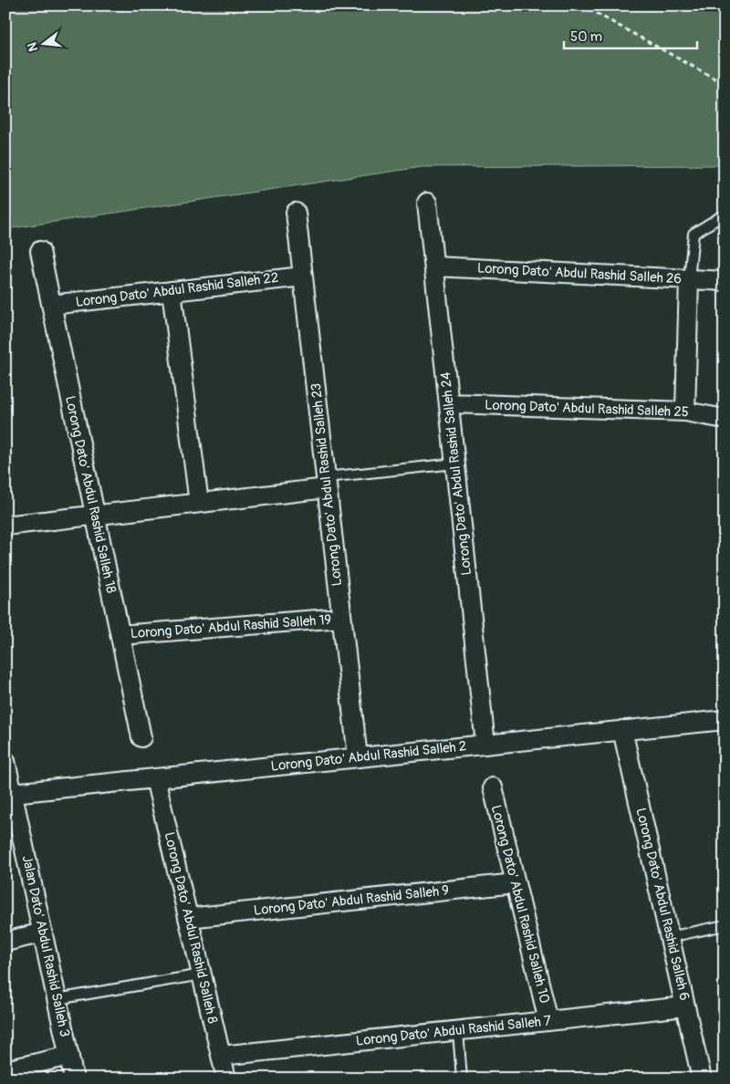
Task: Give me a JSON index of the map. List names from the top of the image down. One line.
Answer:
{"streets":{"street":["Lorong Dato' Abdul Rashid Salleh 26","Lorong Dato' Abdul Rashid Salleh 22","Lorong Dato' Abdul Rashid Salleh 25","Lorong Dato' Abdul Rashid Salleh 24","Lorong Dato' Abdul Rashid Salleh 23","Lorong Dato' Abdul Rashid Salleh 18","Lorong Dato' Abdul Rashid Salleh 19","Lorong Dato' Abdul Rashid Salleh 2","Lorong Dato' Abdul Rashid Salleh 9","Lorong Dato' Abdul Rashid Salleh 10","Lorong Dato' Abdul Rashid Salleh 6","Lorong Dato' Abdul Rashid Salleh 8","Jalan Dato' Abdul Rashid Salleh 3","Lorong Dato' Abdul Rashid Salleh 7"]},"crossings":[["Lorong Dato' Abdul Rashid Salleh 26","Lorong Dato' Abdul Rashid Salleh 24"],["Lorong Dato' Abdul Rashid Salleh 22","Lorong Dato' Abdul Rashid Salleh 23"],["Lorong Dato' Abdul Rashid Salleh 22","Lorong Dato' Abdul Rashid Salleh 18"],["Lorong Dato' Abdul Rashid Salleh 25","Lorong Dato' Abdul Rashid Salleh 24"],["Lorong Dato' Abdul Rashid Salleh 24","Lorong Dato' Abdul Rashid Salleh 2"],["Lorong Dato' Abdul Rashid Salleh 23","Lorong Dato' Abdul Rashid Salleh 19"],["Lorong Dato' Abdul Rashid Salleh 23","Lorong Dato' Abdul Rashid Salleh 2"],["Lorong Dato' Abdul Rashid Salleh 18","Lorong Dato' Abdul Rashid Salleh 19"],["Lorong Dato' Abdul Rashid Salleh 2","Lorong Dato' Abdul Rashid Salleh 6"],["Lorong Dato' Abdul Rashid Salleh 2","Lorong Dato' Abdul Rashid Salleh 8"],["Lorong Dato' Abdul Rashid Salleh 2","Jalan Dato' Abdul Rashid Salleh 3"],["Lorong Dato' Abdul Rashid Salleh 9","Lorong Dato' Abdul Rashid Salleh 10"],["Lorong Dato' Abdul Rashid Salleh 9","Lorong Dato' Abdul Rashid Salleh 8"],["Lorong Dato' Abdul Rashid Salleh 10","Lorong Dato' Abdul Rashid Salleh 7"],["Lorong Dato' Abdul Rashid Salleh 6","Lorong Dato' Abdul Rashid Salleh 7"],["Lorong Dato' Abdul Rashid Salleh 8","Lorong Dato' Abdul Rashid Salleh 7"]],"scale_bar":"50 m","north":"left"}
